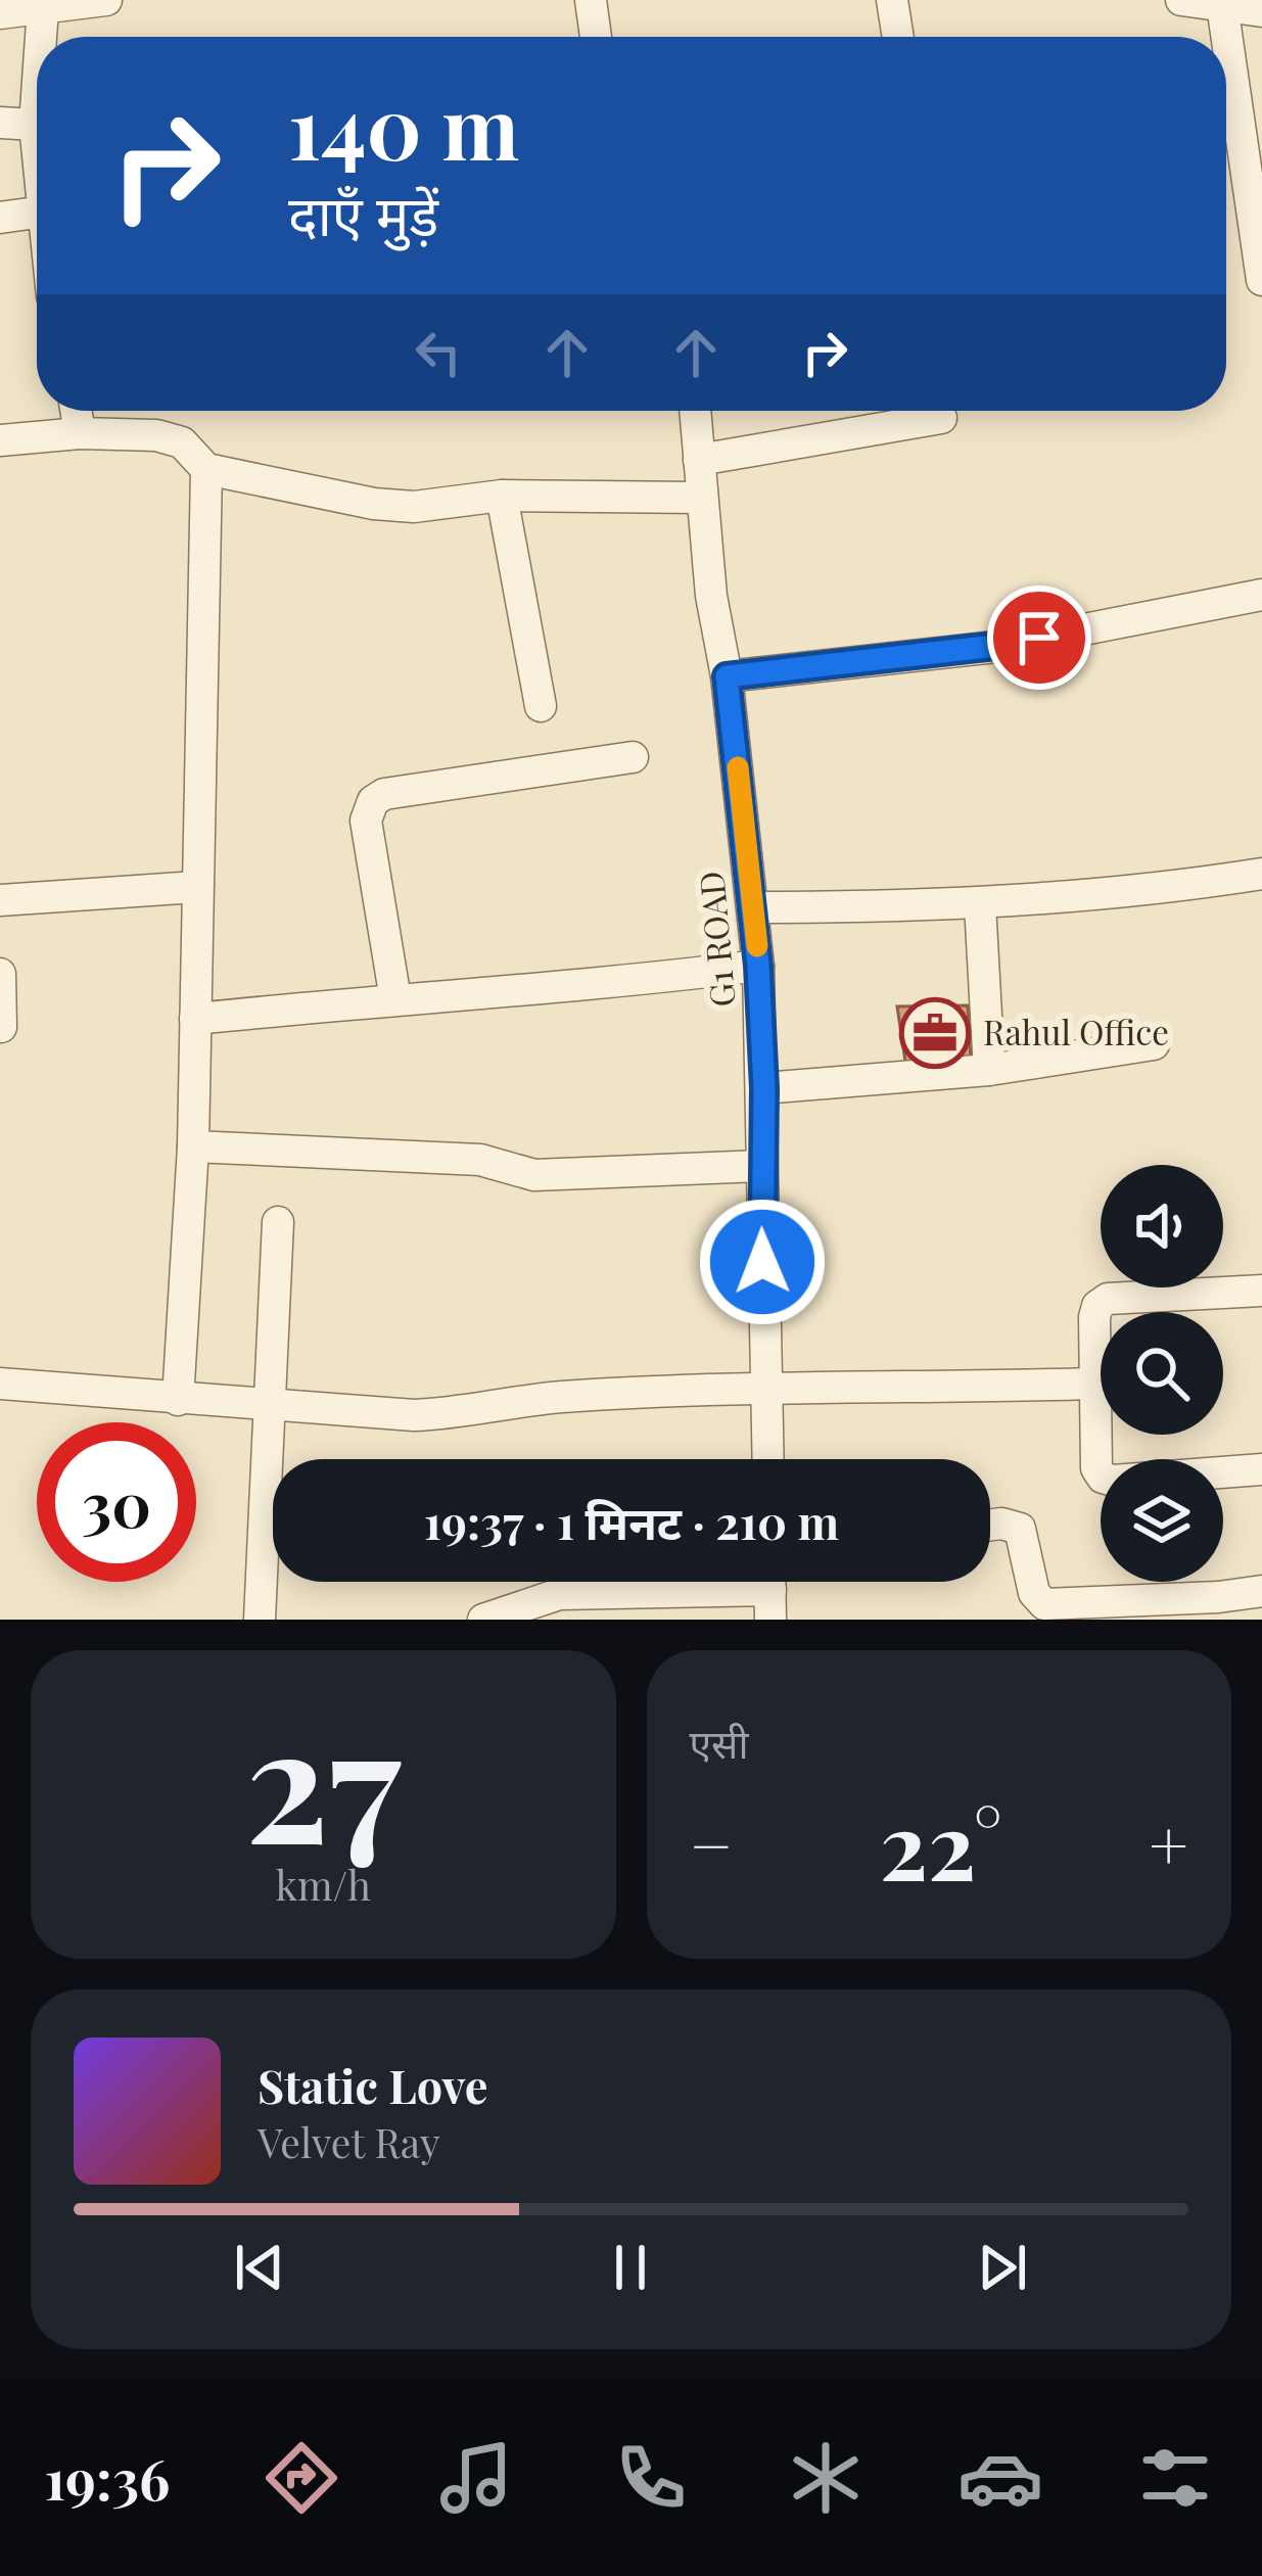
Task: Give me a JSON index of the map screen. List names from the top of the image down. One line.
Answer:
{"streets":{"street":["G1 ROAD"]},"places":{"office":["Rahul Office"]},"page":{"turn":["140 m","दाएँ मुड़ें"],"limit":"30","trip":"19:37 · 1 मिनट · 210 m","tile":[["27","km/h"],"एसी"],"heat":["−","22°","+"],"song":["Static Love","Velvet Ray"],"tabs":"19:36"}}
